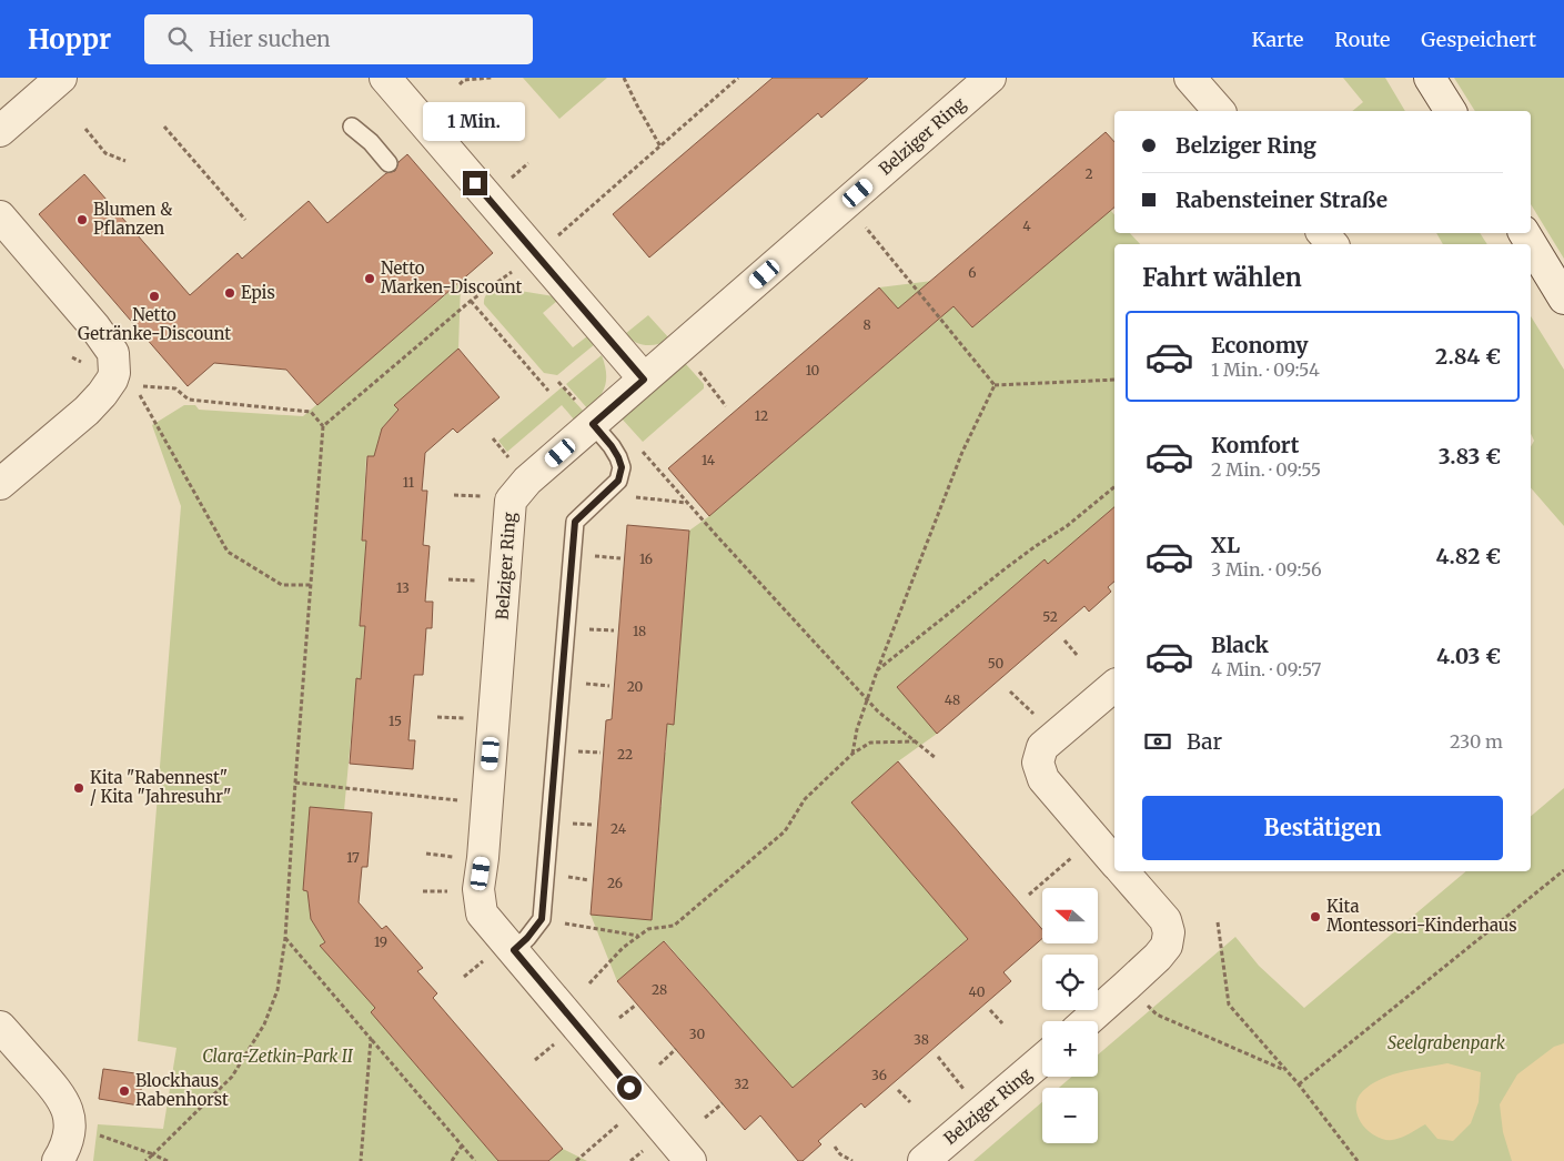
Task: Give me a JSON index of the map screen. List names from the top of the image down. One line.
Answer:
{"streets":{"street":["Belziger Ring"]},"parks":["Seelgrabenpark","Clara-Zetkin-Park II"],"places":["Blumen & Pflanzen","Netto Marken-Discount","Epis","Netto Getränke-Discount","Kita \"Rabennest\" / Kita \"Jahresuhr\"","Kita Montessori-Kinderhaus","Blockhaus Rabenhorst"],"house_numbers":["2","4","6","8","10","12","14","11","16","13","52","18","50","20","48","15","22","24","17","26","19","28","40","30","38","36","32"],"north":"left","page":{"header":"Hoppr","search":"Hier suchen","nav":["Karte","Route","Gespeichert"],"bubble":"1 Min.","banner":["Belziger Ring","Rabensteiner Straße"],"heading":"Fahrt wählen","list":[{"name":"Economy","note":"1 Min. · 09:54","value":"2.84 €"},{"name":"Komfort","note":"2 Min. · 09:55","value":"3.83 €"},{"name":"XL","note":"3 Min. · 09:56","value":"4.82 €"},{"name":"Black","note":"4 Min. · 09:57","value":"4.03 €"}],"pay":["Bar","230 m"],"buttons":"Bestätigen","map_buttons":["+","−"]}}
